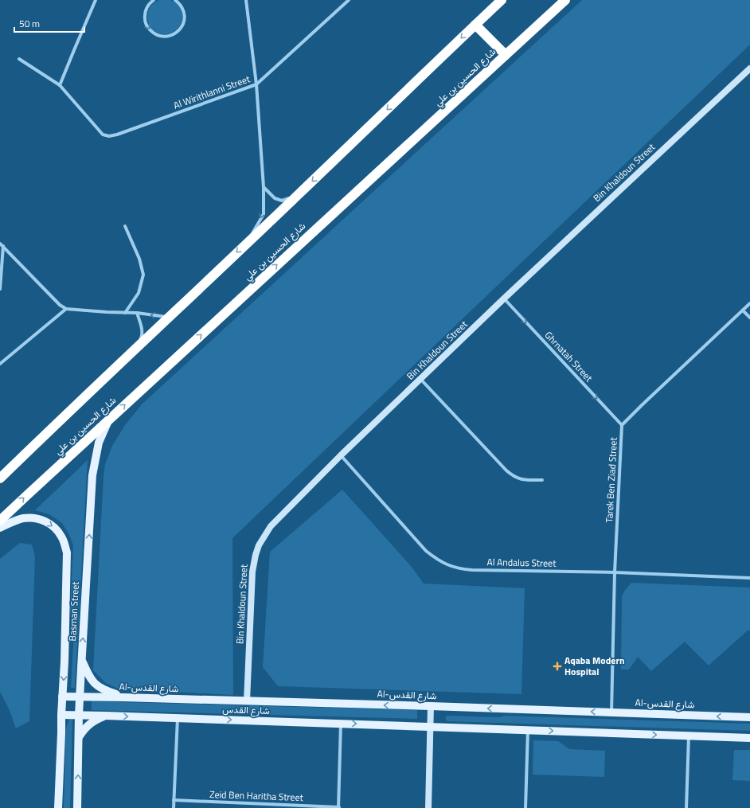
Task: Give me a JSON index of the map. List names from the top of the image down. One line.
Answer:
{"streets":{"highway":["شارع الحسين بن علي"],"main road":["Basman Street","Al-شارع القدس","شارع القدس"],"street":["Al Wirithlanni Street","Bin Khaldoun Street","Ghrnatah Street","Tarek Ben Ziad Street","Al Andalus Street","Zeid Ben Haritha Street"]},"crossings":[["شارع الحسين بن علي","Basman Street"],["Bin Khaldoun Street","Ghrnatah Street"],["Bin Khaldoun Street","Al Andalus Street"],["Bin Khaldoun Street","Al-شارع القدس"],["Ghrnatah Street","Tarek Ben Ziad Street"],["Tarek Ben Ziad Street","Al Andalus Street"],["Tarek Ben Ziad Street","Al-شارع القدس"],["Basman Street","Al-شارع القدس"],["Basman Street","شارع القدس"]],"one_way":["Ghrnatah Street","شارع القدس"],"places":{"health":["Aqaba Modern Hospital"]},"scale_bar":"50 m"}
